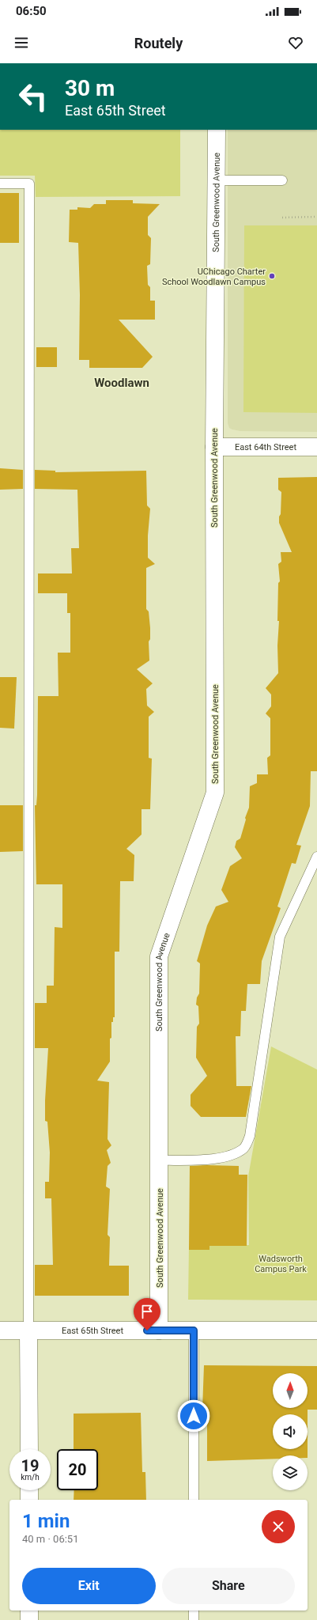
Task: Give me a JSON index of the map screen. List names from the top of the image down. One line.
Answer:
{"streets":{"street":["South Greenwood Avenue","East 64th Street","East 65th Street"]},"crossings":[["South Greenwood Avenue","East 64th Street"],["South Greenwood Avenue","East 65th Street"]],"districts":["Woodlawn"],"parks":["Wadsworth Campus Park"],"places":["UChicago Charter School Woodlawn Campus"],"north":"top","page":{"status":"06:50","header":"Routely","turn":["30 m","East 65th Street"],"speed":"19 km/h","limit":"20","heading":["1 min","40 m · 06:51"],"buttons":["Exit","Share"]}}
